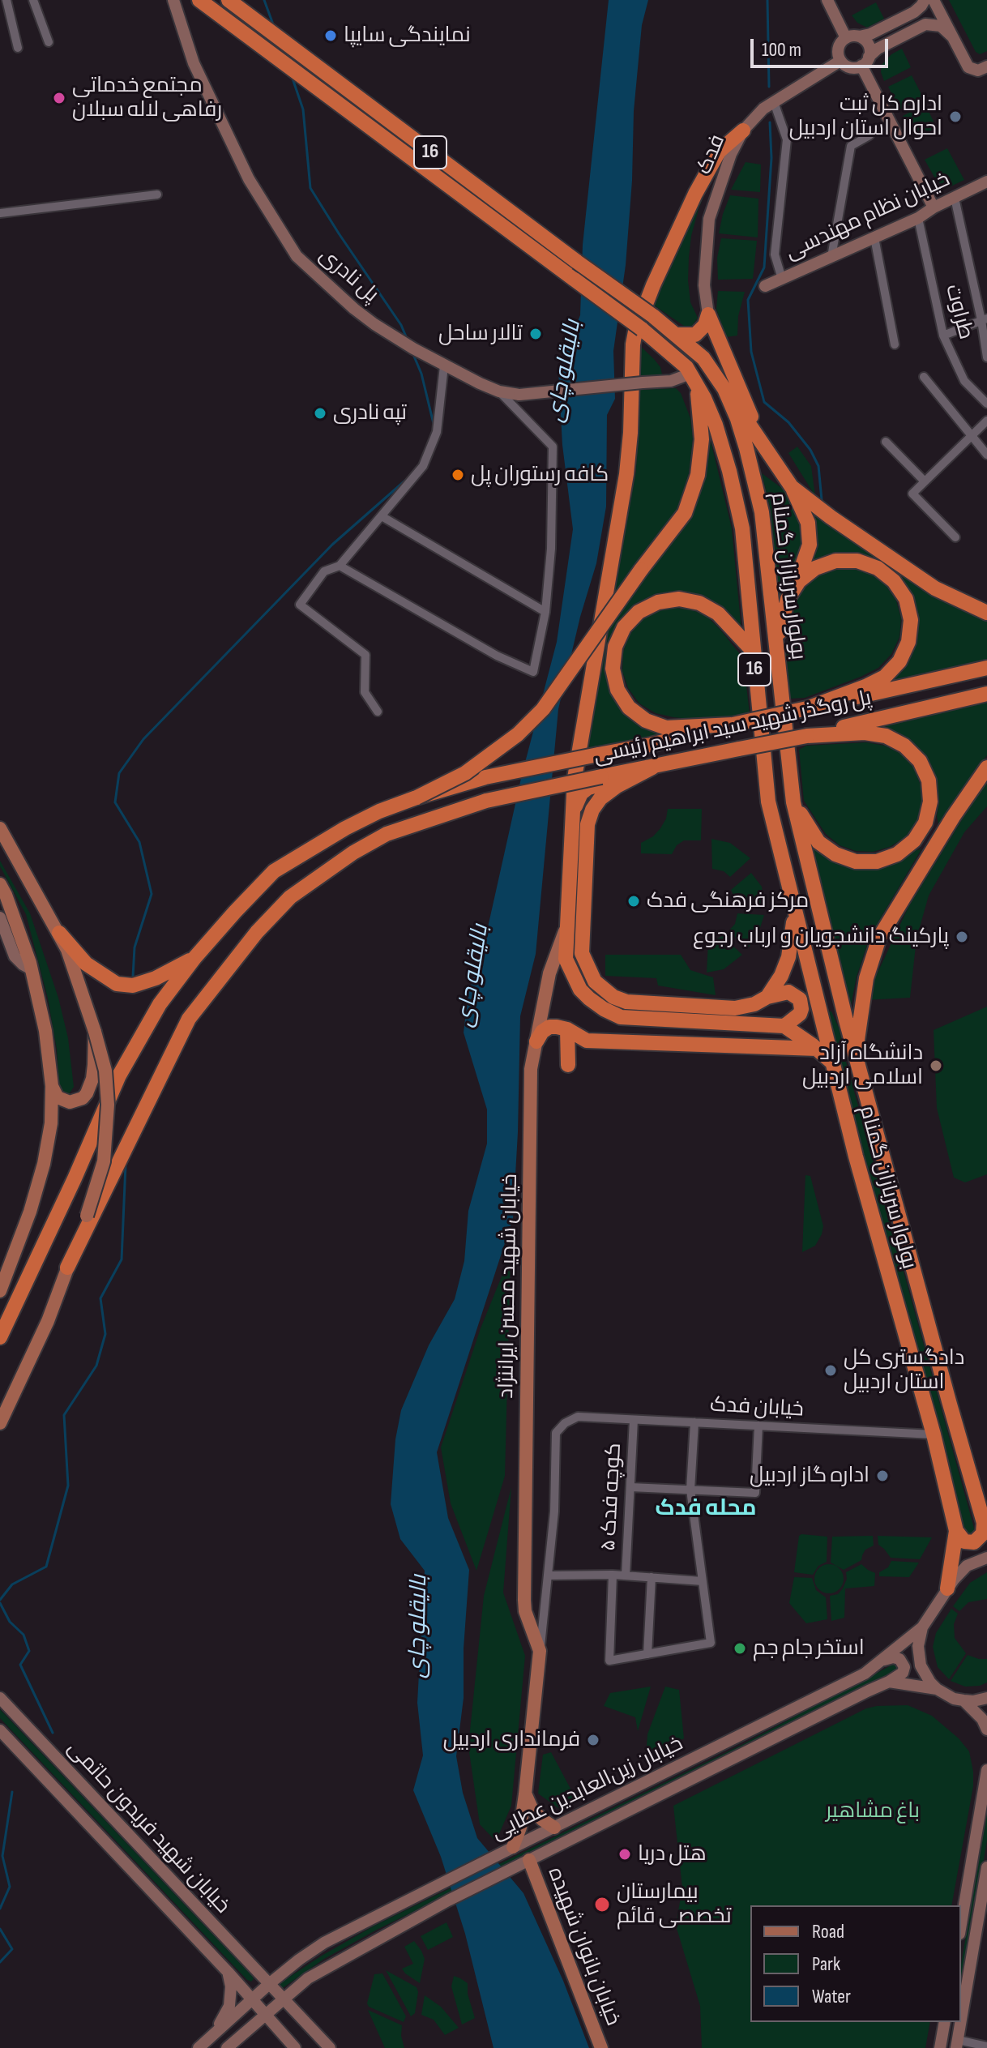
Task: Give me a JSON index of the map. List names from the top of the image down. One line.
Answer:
{"streets":{"highway":["16","بولوار سربازان گمنام","پل روگذر شهید سید ابراهیم رئیسی"],"main road":["فدک","خیابان نظام مهندسی","پل نادری","خیابان شهید محسن ایراننژاد","خیابان زین‌العابدین عطایی","خیابان شهید فریدون حاتمی","خیابان بانوان شهیده"],"street":["طراوت","خیابان فدک","کوچه فدک ۵"]},"crossings":[["خیابان نظام مهندسی","طراوت"],["پل نادری","بولوار سربازان گمنام"],["بولوار سربازان گمنام","خیابان فدک"],["خیابان شهید محسن ایراننژاد","خیابان فدک"],["خیابان شهید محسن ایراننژاد","خیابان زین‌العابدین عطایی"],["خیابان فدک","کوچه فدک ۵"],["خیابان زین‌العابدین عطایی","خیابان شهید فریدون حاتمی"],["خیابان زین‌العابدین عطایی","خیابان بانوان شهیده"]],"districts":["محله فدک"],"water":["بالیقلو چای"],"parks":["باغ مشاهیر"],"places":["نمایندگی سایپا","مجتمع خدماتی رفاهی لاله سبلان","اداره کل ثبت احوال استان اردبیل","تالار ساحل","تپه نادری","کافه رستوران پل","مرکز فرهنگی فدک","پارکینگ دانشجویان و ارباب رجوع","دانشگاه آزاد اسلامی اردبیل","دادگستری کل استان اردبیل","اداره گاز اردبیل","استخر جام جم","فرمانداری اردبیل","هتل دریا","بیمارستان تخصصی قائم"],"legend":["Road","Park","Water"],"scale_bar":"100 m"}
